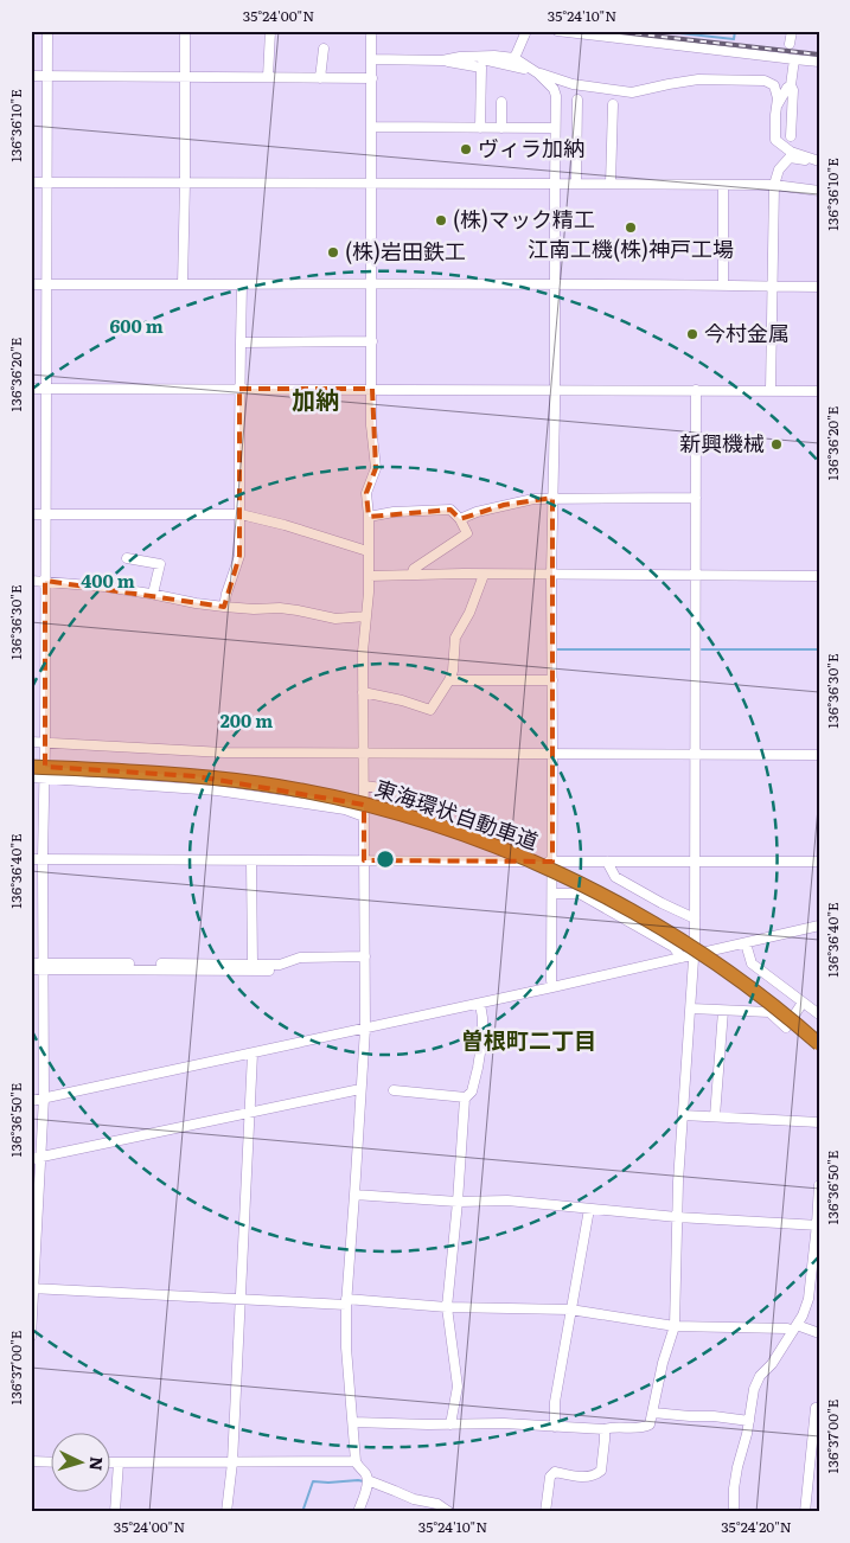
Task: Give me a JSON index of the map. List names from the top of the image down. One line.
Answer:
{"streets":{"highway":["東海環状自動車道"]},"districts":["加納","曽根町二丁目"],"places":["ヴィラ加納","(株)マック精工","江南工機(株)神戸工場","(株)岩田鉄工","今村金属","新興機械"],"north":"right","coordinates":["35°24'00\"N","35°24'10\"N","136°36'10\"E","136°36'20\"E","136°36'30\"E","136°36'40\"E","136°36'50\"E","136°37'00\"E","35°24'20\"N"],"rings":["600 m","400 m","200 m"]}
